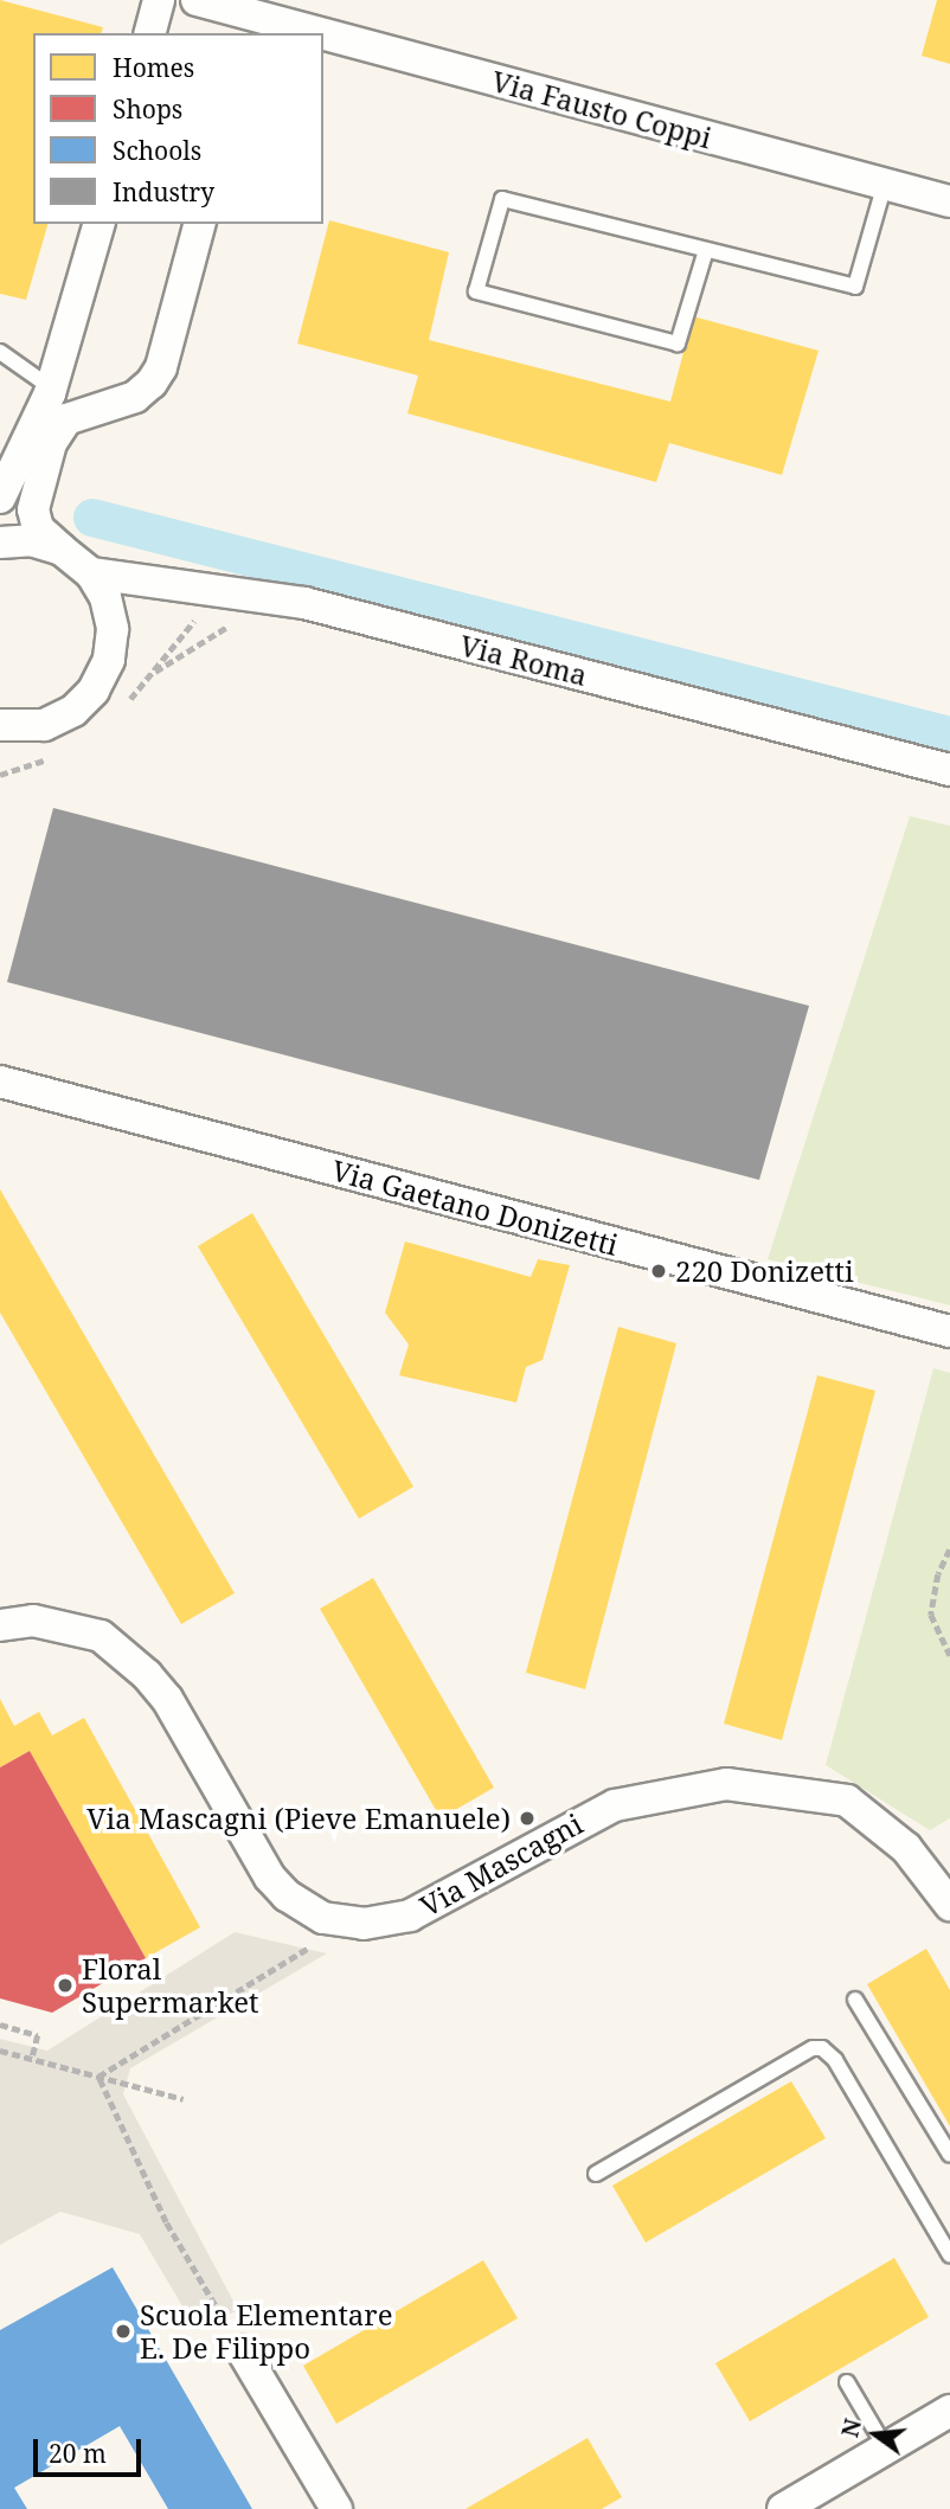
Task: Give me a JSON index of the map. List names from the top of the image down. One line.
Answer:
{"streets":{"street":["Via Fausto Coppi","Via Roma","Via Gaetano Donizetti","Via Mascagni"]},"places":["220 Donizetti","Via Mascagni (Pieve Emanuele)","Floral Supermarket","Scuola Elementare E. De Filippo"],"legend":["Homes","Shops","Schools","Industry"],"scale_bar":"20 m","north":"left"}
